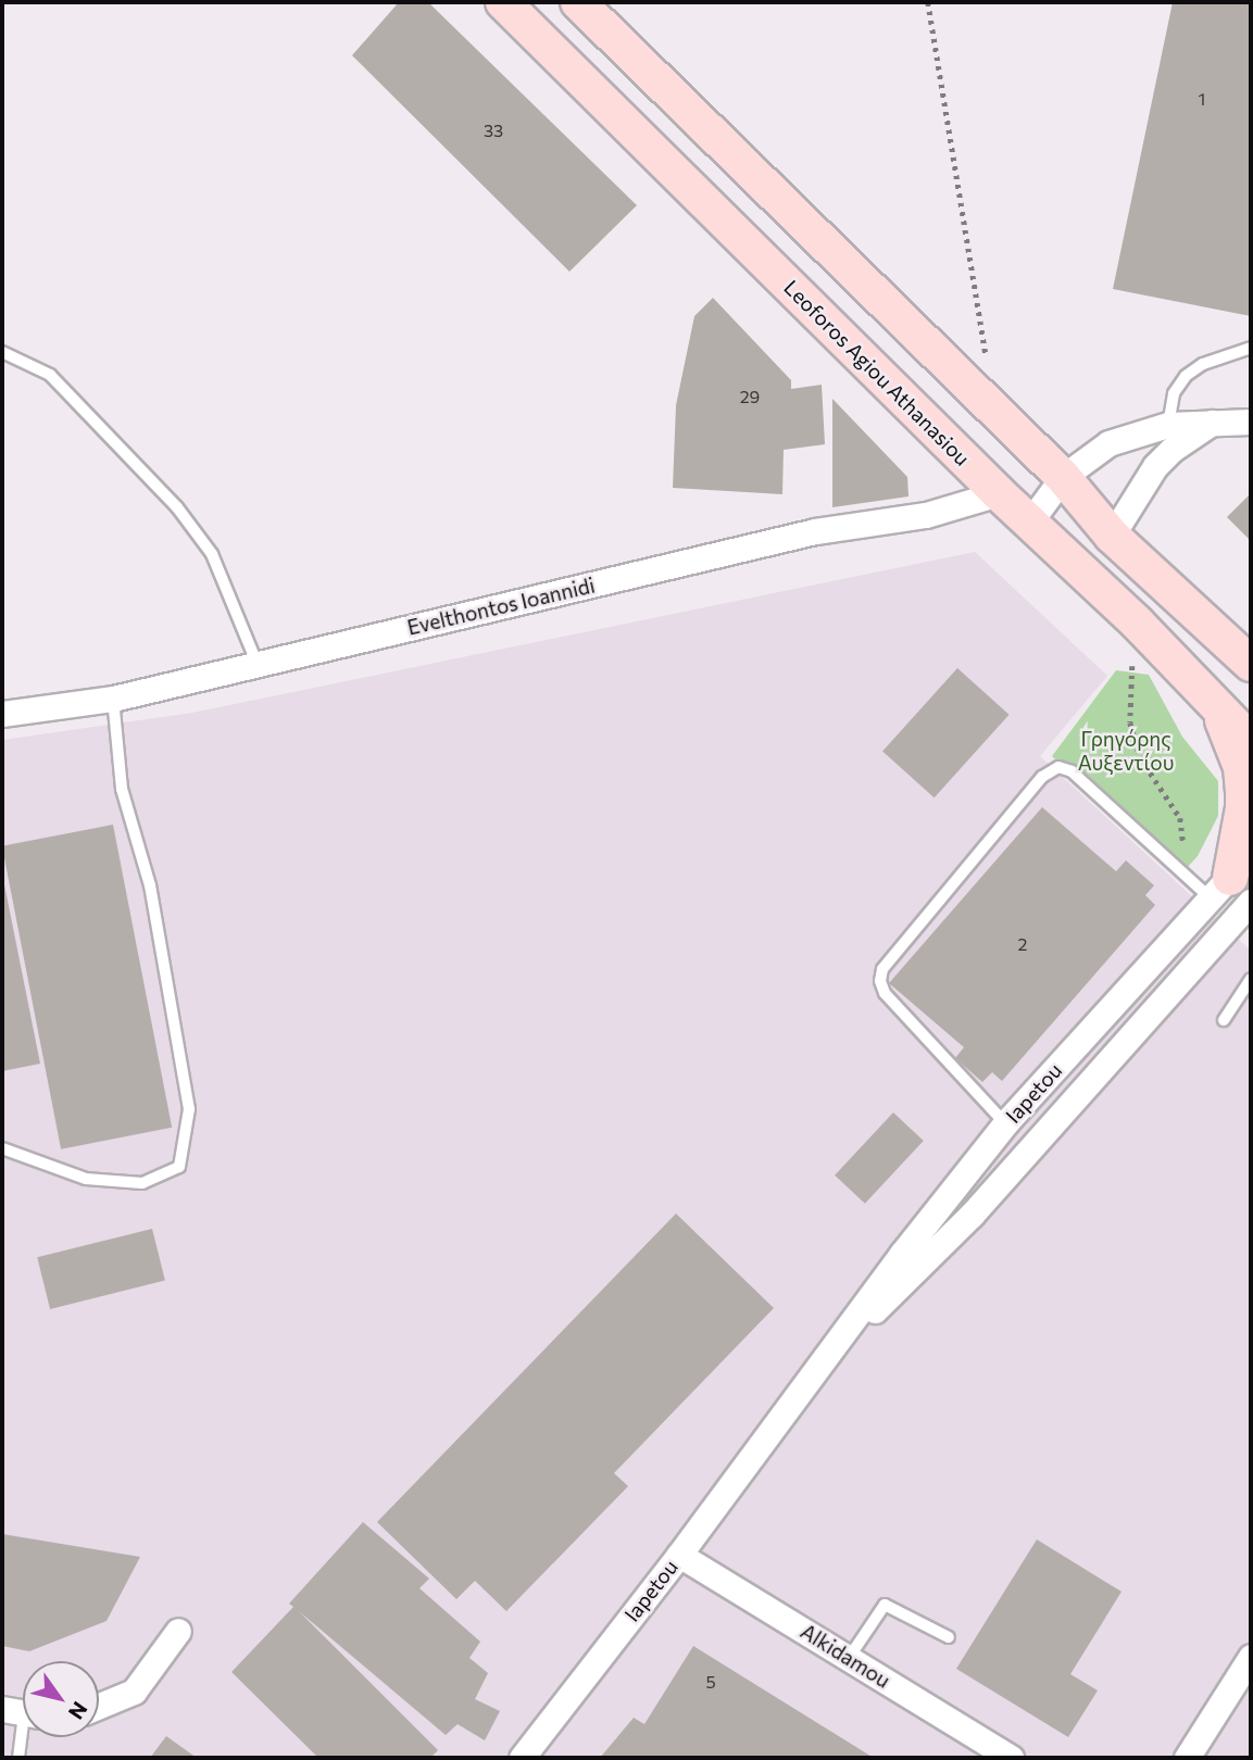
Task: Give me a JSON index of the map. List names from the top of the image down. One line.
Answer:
{"streets":{"main road":["Leoforos Agiou Athanasiou"],"street":["Evelthontos Ioannidi","Iapetou","Alkidamou"]},"crossings":[["Leoforos Agiou Athanasiou","Evelthontos Ioannidi"],["Iapetou","Alkidamou"]],"parks":["Γρηγόρης Αυξεντίου"],"house_numbers":["1","33","29","2","5"],"north":"bottom right"}
